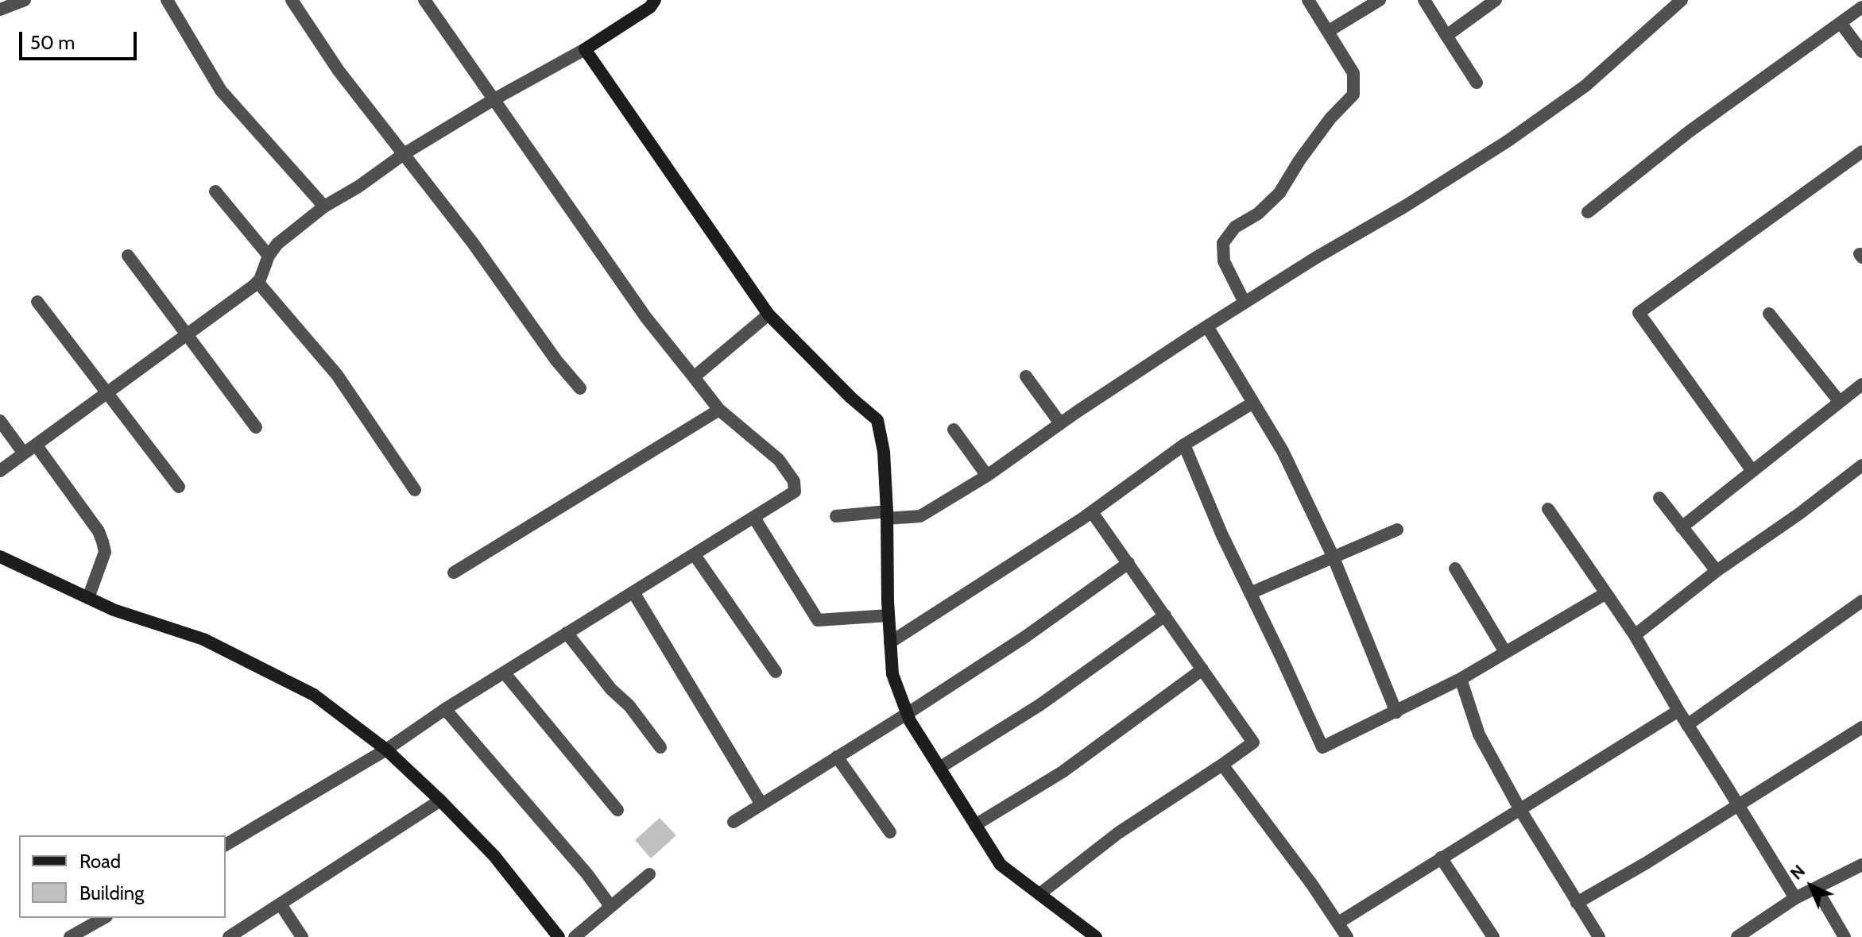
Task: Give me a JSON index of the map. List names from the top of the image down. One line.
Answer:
{"legend":["Road","Building"],"scale_bar":"50 m","north":"top left"}
